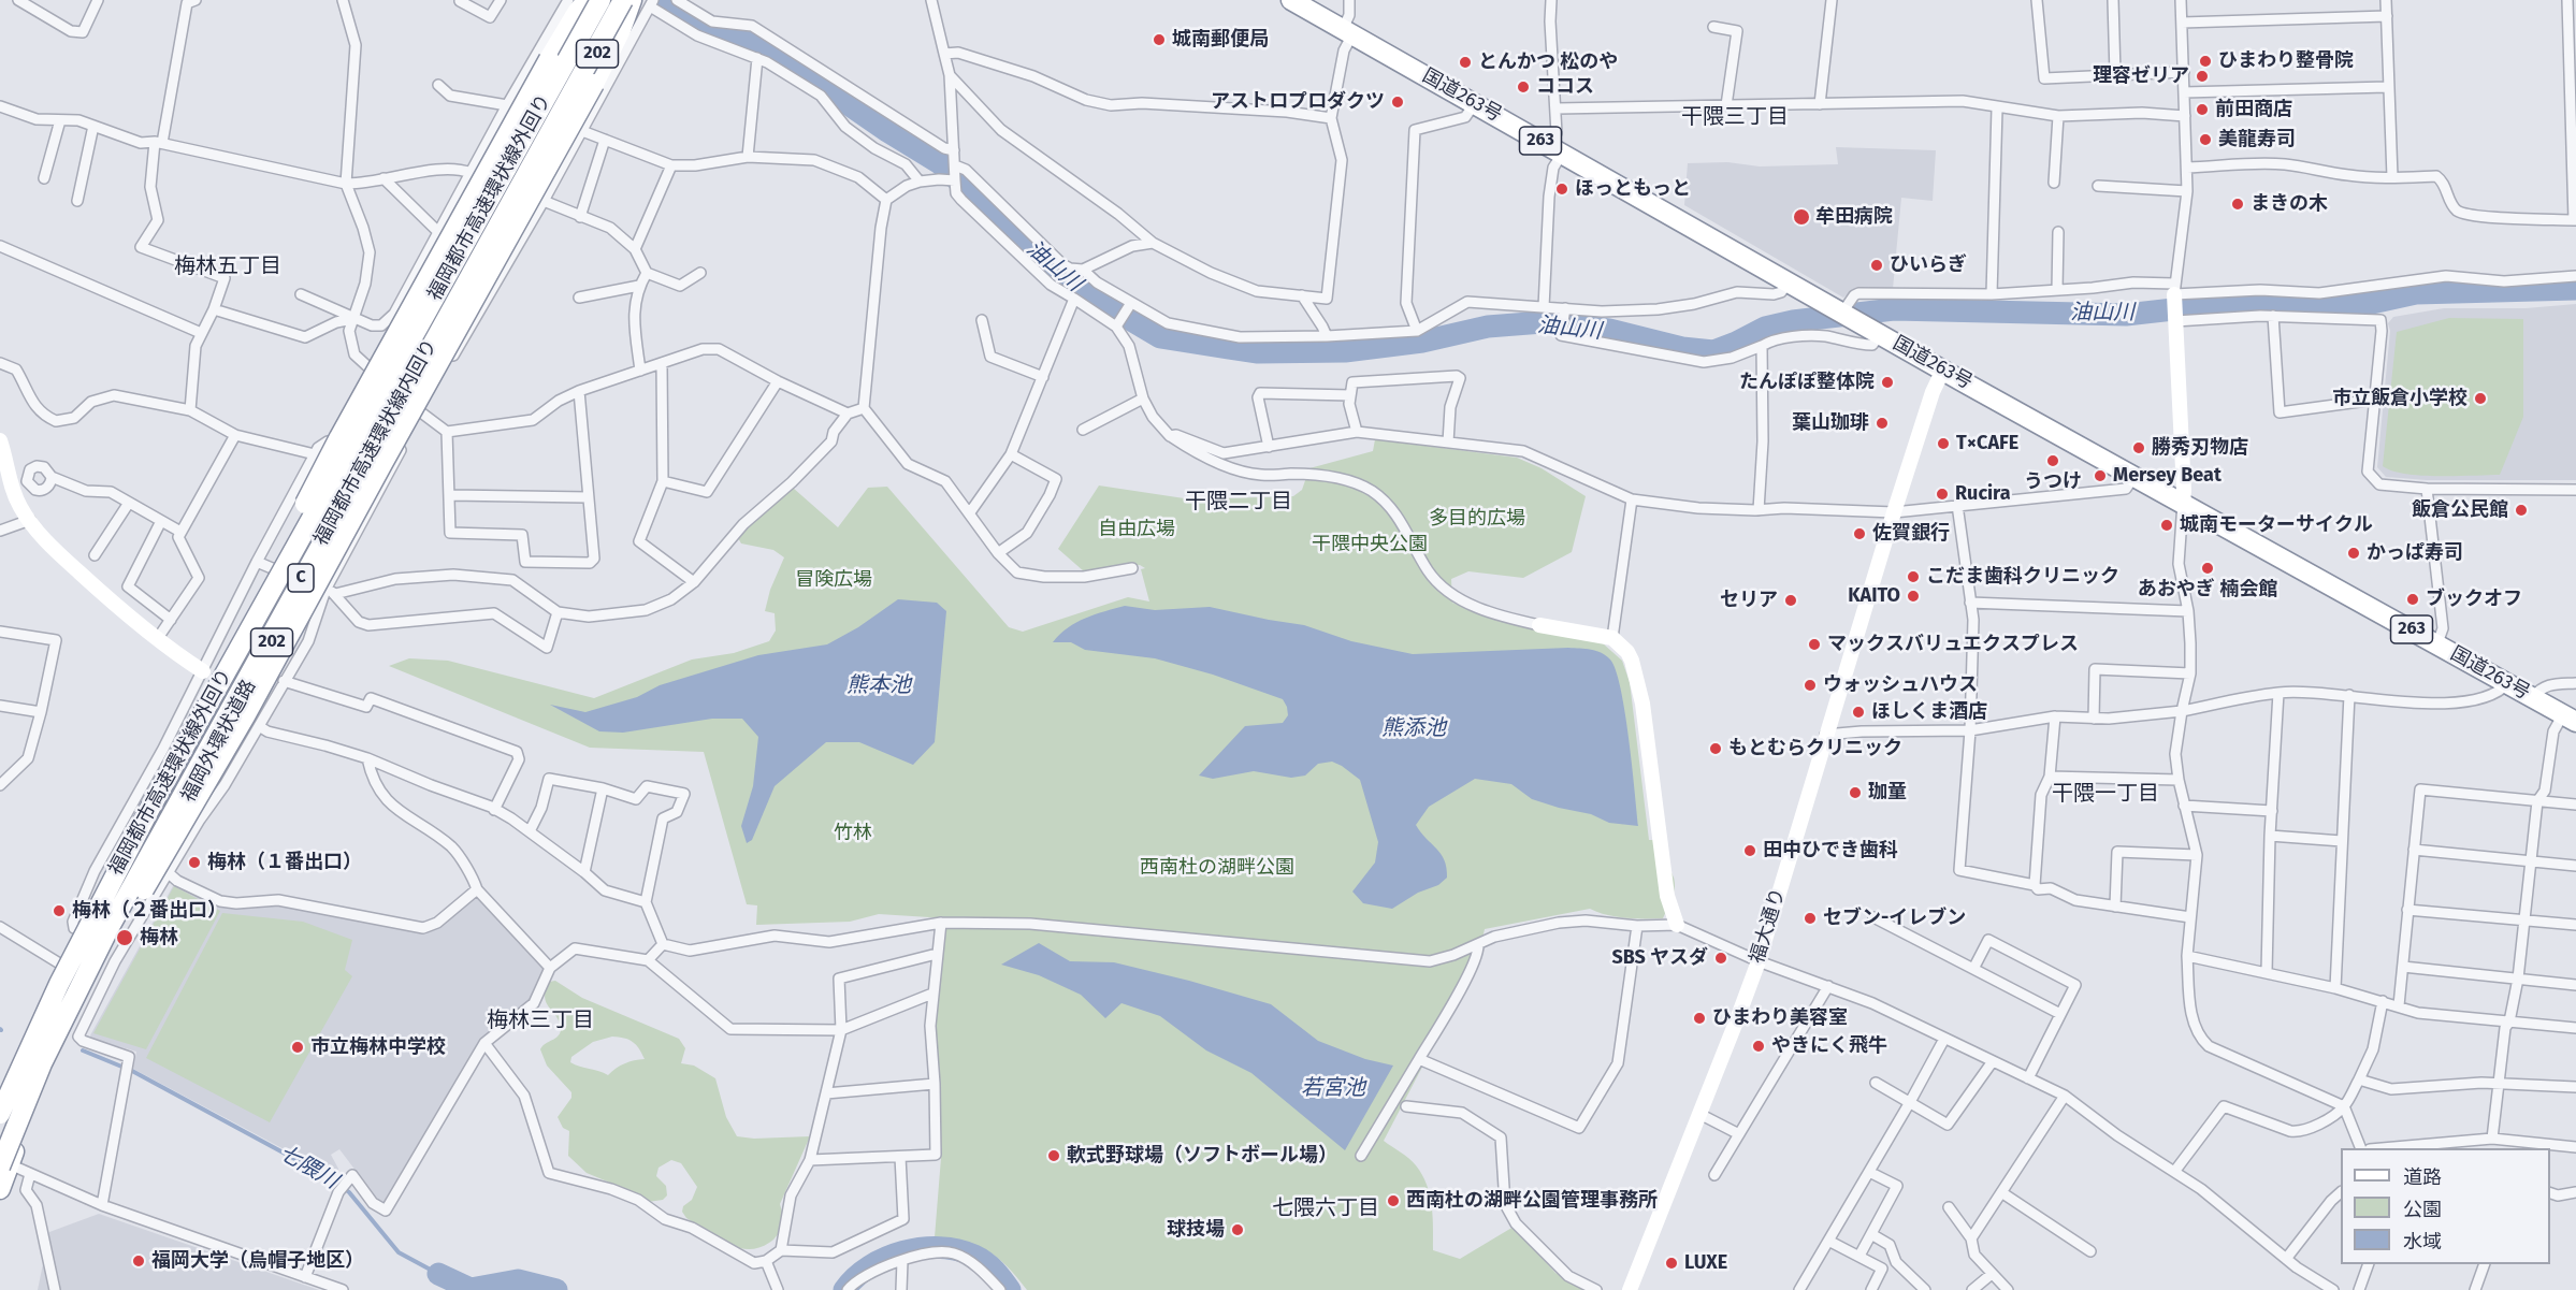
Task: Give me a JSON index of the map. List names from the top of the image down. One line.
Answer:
{"streets":{"highway":["202","国道263号","263","福岡都市高速環状線外回り","福岡都市高速環状線内回り","C","福岡外環状道路"],"street":["福大通り"]},"crossings":[["国道263号","福大通り"],["福岡都市高速環状線外回り","福岡外環状道路"],["福岡都市高速環状線内回り","福岡外環状道路"]],"districts":["干隈三丁目","梅林五丁目","干隈二丁目","干隈一丁目","梅林三丁目","七隈六丁目"],"water":["油山川","熊本池","熊添池","若宮池","七隈川"],"parks":["多目的広場","自由広場","干隈中央公園","冒険広場","竹林","西南杜の湖畔公園"],"places":["城南郵便局","ひまわり整骨院","とんかつ 松のや","理容ゼリア","ココス","アストロプロダクツ","前田商店","美龍寿司","ほっともっと","まきの木","牟田病院","ひいらぎ","たんぽぽ整体院","市立飯倉小学校","葉山珈琲","T×CAFE","勝秀刃物店","うつけ","Mersey Beat","Rucira","飯倉公民館","城南モーターサイクル","佐賀銀行","かっぱ寿司","あおやぎ 楠会館","こだま歯科クリニック","KAITO","ブックオフ","セリア","マックスバリュエクスプレス","ウォッシュハウス","ほしくま酒店","もとむらクリニック","珈童","田中ひでき歯科","梅林（１番出口）","梅林（２番出口）","セブン-イレブン","梅林","SBS ヤスダ","ひまわり美容室","やきにく飛牛","市立梅林中学校","軟式野球場（ソフトボール場）","西南杜の湖畔公園管理事務所","球技場","福岡大学（烏帽子地区）","LUXE"],"legend":["道路","公園","水域"]}
